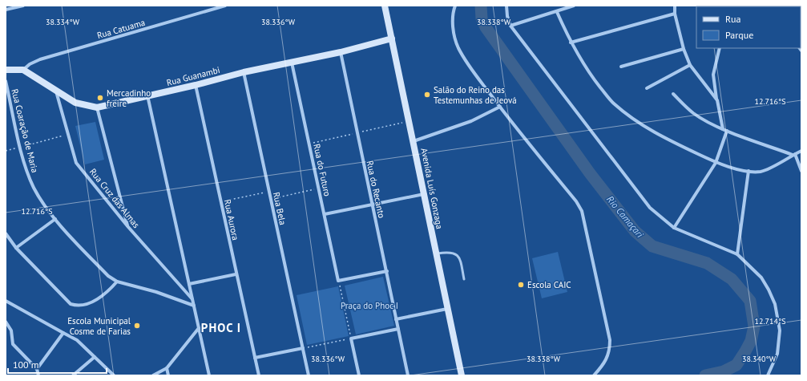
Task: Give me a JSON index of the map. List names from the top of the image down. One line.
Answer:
{"streets":{"street":["Rua Catuama","Rua Guanambi","Rua Coaração de Maria","Rua do Futuro","Avenida Luís Gonzaga","Rua do Recanto","Rua Cruz das Almas","Rua Bela","Rua Aurora"]},"crossings":[["Rua Catuama","Rua Guanambi"],["Rua Guanambi","Rua do Futuro"],["Rua Guanambi","Avenida Luís Gonzaga"],["Rua Guanambi","Rua do Recanto"],["Rua Guanambi","Rua Cruz das Almas"],["Rua Guanambi","Rua Bela"],["Rua Guanambi","Rua Aurora"]],"districts":["PHOC I"],"water":["Rio Camaçari"],"parks":["Praça do Phoc I"],"places":["Salão do Reino das Testemunhas de Jeová","Mercadinho freire","Escola CAIC","Escola Municipal Cosme de Farias"],"legend":["Rua","Parque"],"scale_bar":"100 m","coordinates":["38.334°W","38.336°W","38.338°W","12.716°S","12.714°S","38.340°W"]}
